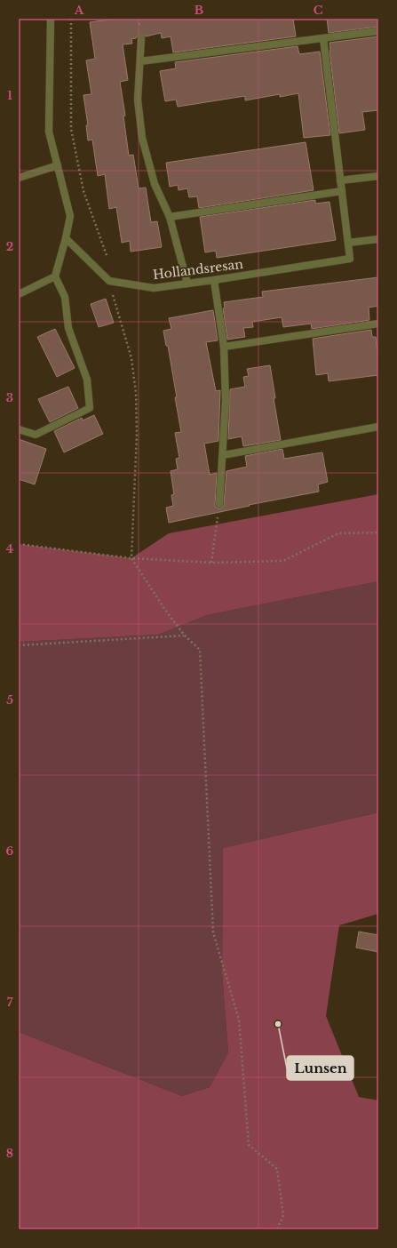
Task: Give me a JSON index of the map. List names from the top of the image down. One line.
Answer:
{"streets":{"street":["Hollandsresan"]},"places":["Lunsen"],"grid":{"columns":["A","B","C"],"rows":["1","2","3","4","5","6","7","8"]}}
